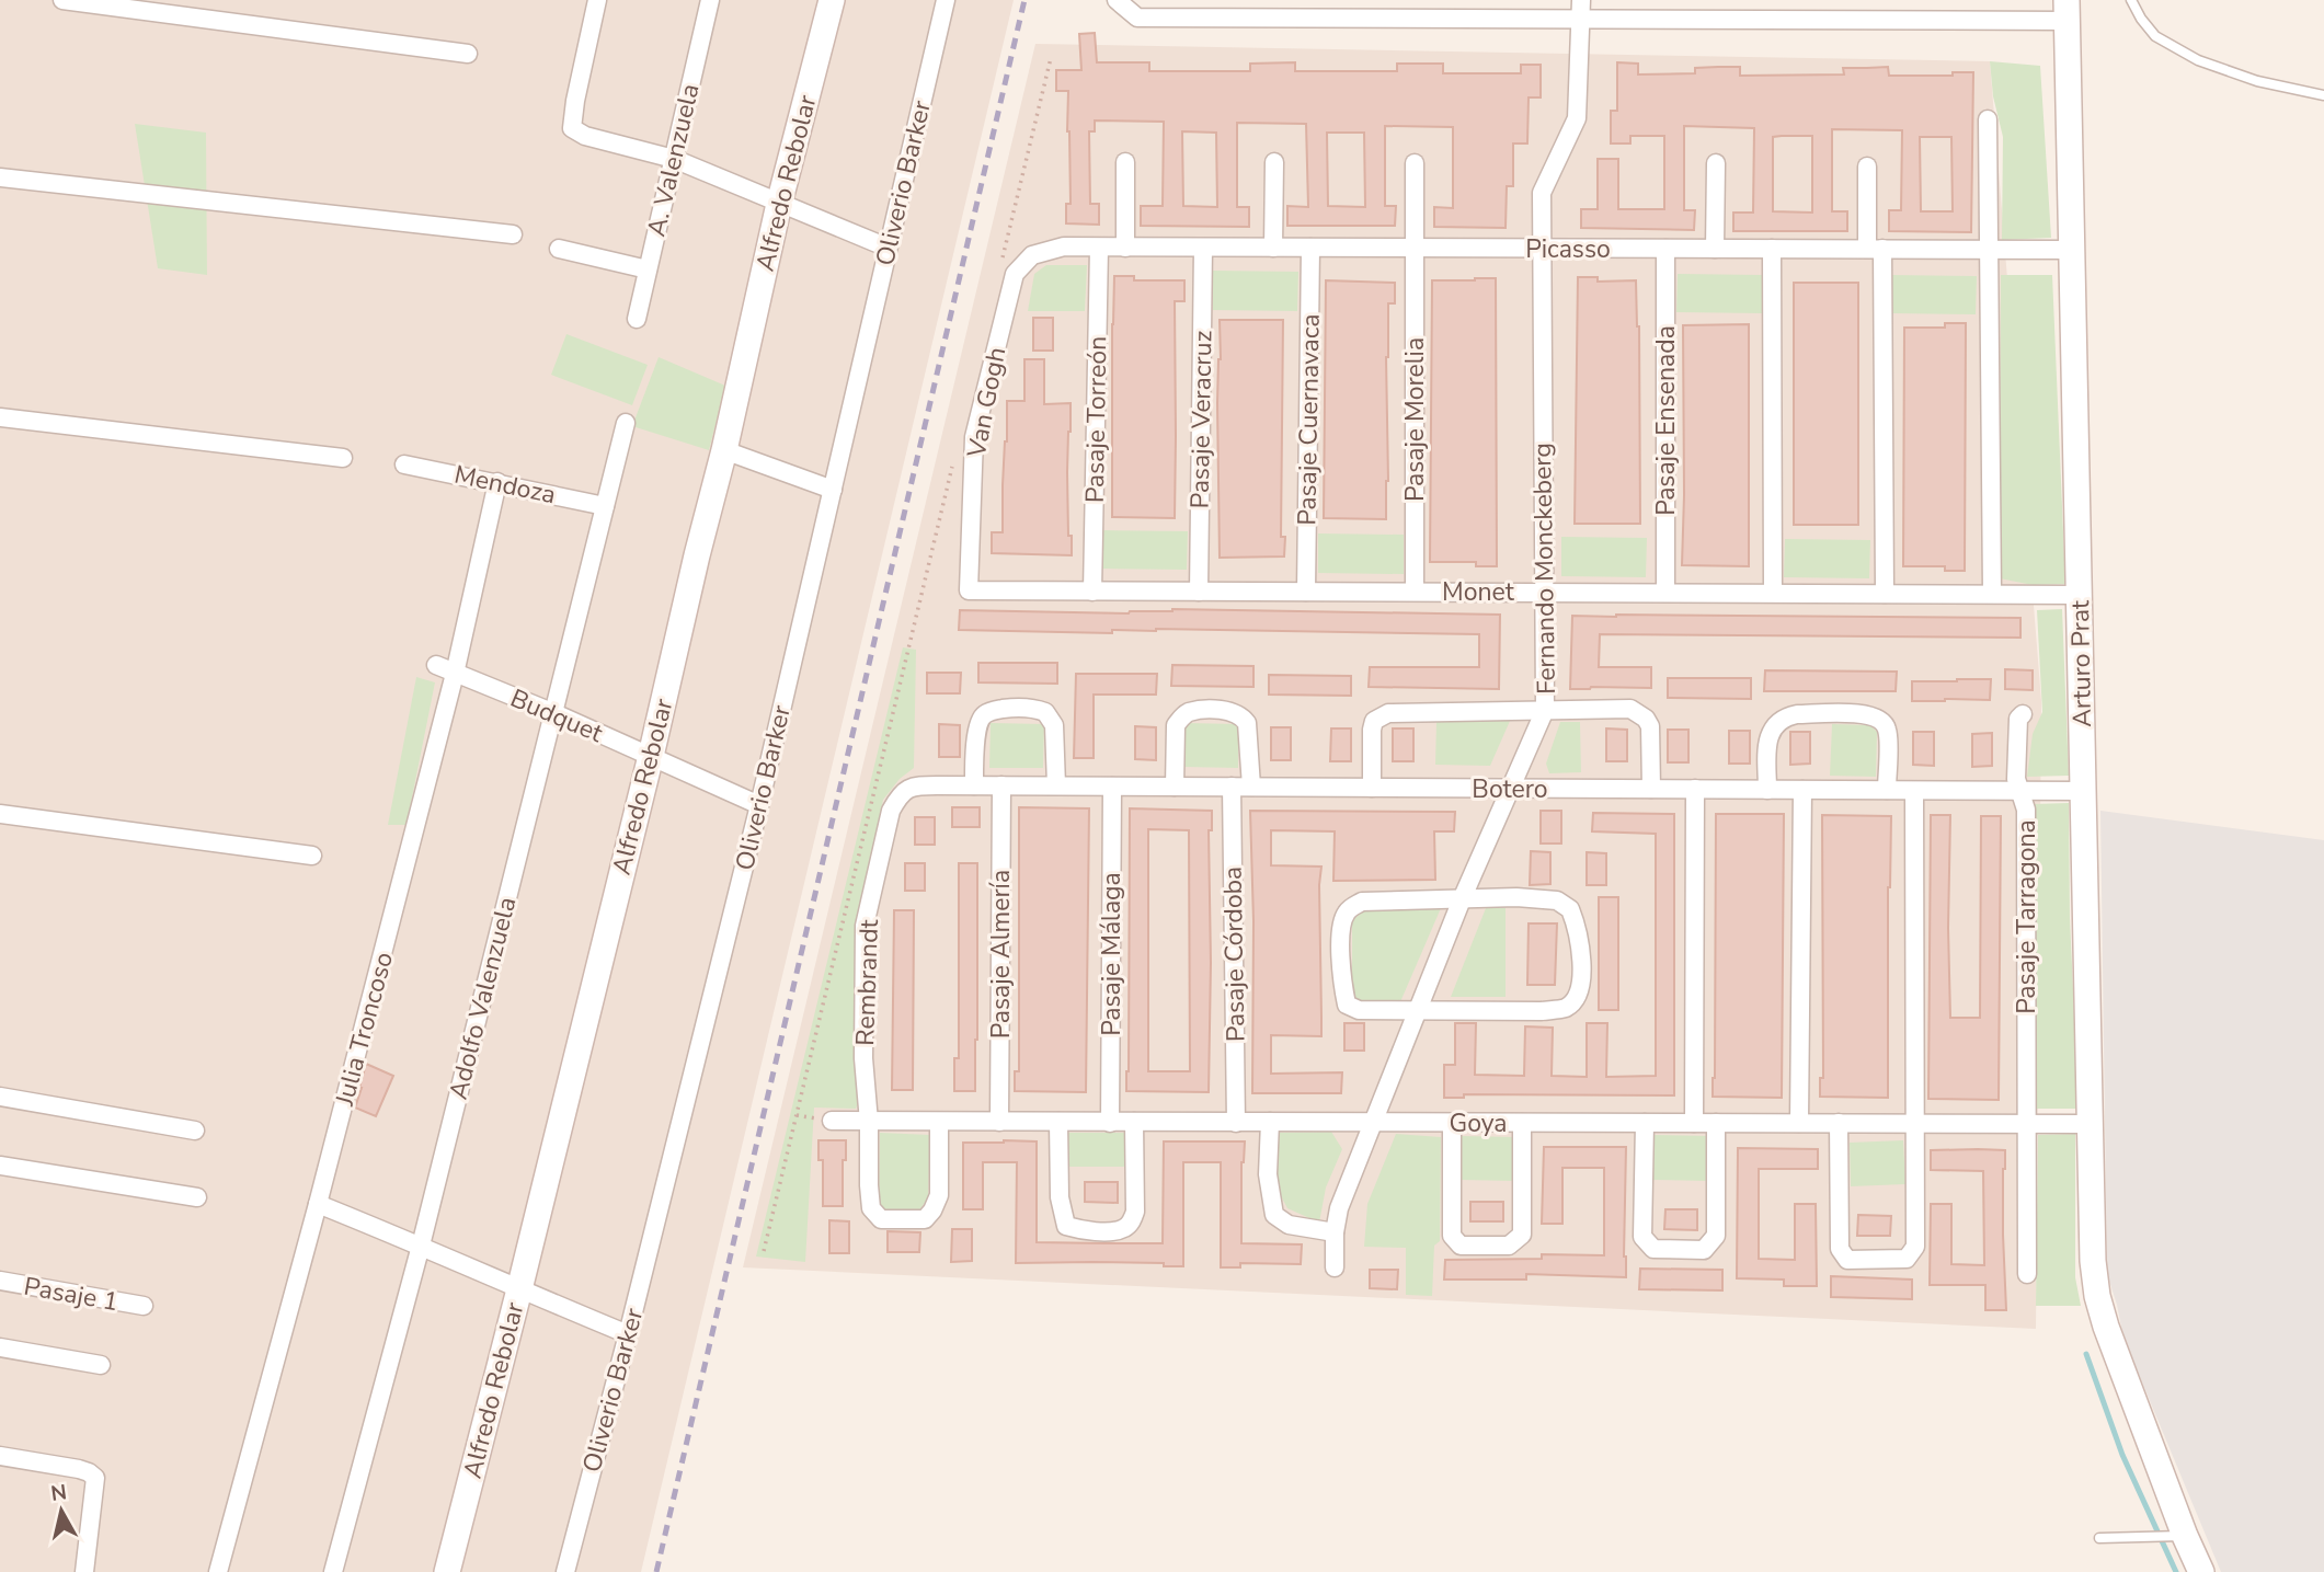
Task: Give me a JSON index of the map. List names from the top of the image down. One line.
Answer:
{"streets":{"street":["A. Valenzuela","Alfredo Rebolar","Oliverio Barker","Picasso","Van Gogh","Pasaje Torreón","Pasaje Veracruz","Pasaje Cuernavaca","Pasaje Morelia","Pasaje Ensenada","Mendoza","Fernando Monckeberg","Monet","Arturo Prat","Budquet","Botero","Pasaje Tarragona","Pasaje Almería","Pasaje Málaga","Pasaje Córdoba","Rembrandt","Adolfo Valenzuela","Julia Troncoso","Goya","Pasaje 1"]},"crossings":[["Alfredo Rebolar","Budquet"],["Oliverio Barker","Budquet"],["Picasso","Van Gogh"],["Picasso","Pasaje Torreón"],["Picasso","Pasaje Veracruz"],["Picasso","Pasaje Cuernavaca"],["Picasso","Pasaje Morelia"],["Picasso","Pasaje Ensenada"],["Picasso","Fernando Monckeberg"],["Picasso","Arturo Prat"],["Van Gogh","Monet"],["Pasaje Torreón","Monet"],["Pasaje Veracruz","Monet"],["Pasaje Cuernavaca","Monet"],["Pasaje Morelia","Monet"],["Pasaje Ensenada","Monet"],["Mendoza","Adolfo Valenzuela"],["Mendoza","Julia Troncoso"],["Fernando Monckeberg","Monet"],["Fernando Monckeberg","Botero"],["Fernando Monckeberg","Goya"],["Monet","Arturo Prat"],["Arturo Prat","Botero"],["Arturo Prat","Goya"],["Budquet","Adolfo Valenzuela"],["Budquet","Julia Troncoso"],["Botero","Pasaje Tarragona"],["Botero","Pasaje Almería"],["Botero","Pasaje Málaga"],["Botero","Pasaje Córdoba"],["Botero","Rembrandt"],["Pasaje Tarragona","Goya"],["Pasaje Almería","Goya"],["Pasaje Málaga","Goya"],["Pasaje Córdoba","Goya"],["Rembrandt","Goya"]],"north":"top"}
